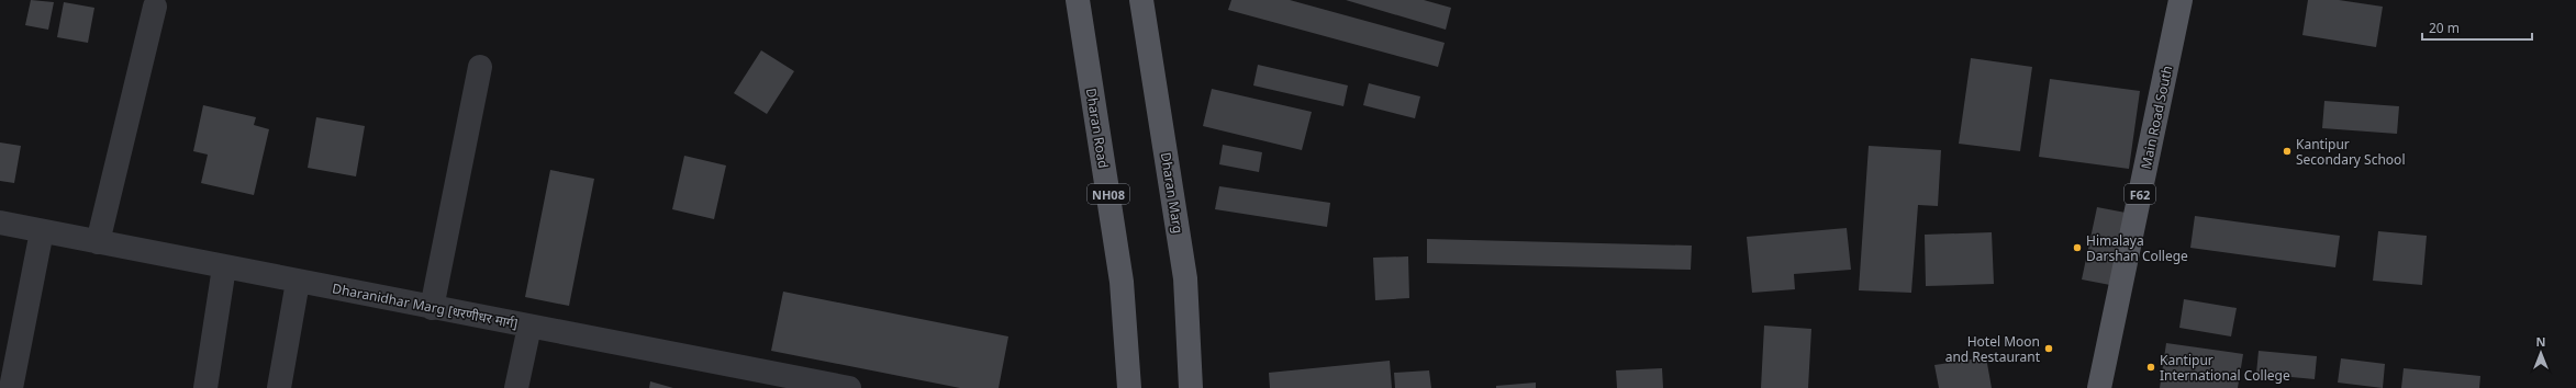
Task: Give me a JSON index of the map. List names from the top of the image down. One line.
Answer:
{"streets":{"main road":["Main Road South","Dharan Road","Dharan Marg","NH08","F62"],"street":["Dharanidhar Marg [धरणीधर मार्ग]"]},"places":["Kantipur Secondary School","Himalaya Darshan College","Hotel Moon and Restaurant","Kantipur International College"],"scale_bar":"20 m","north":"top"}
